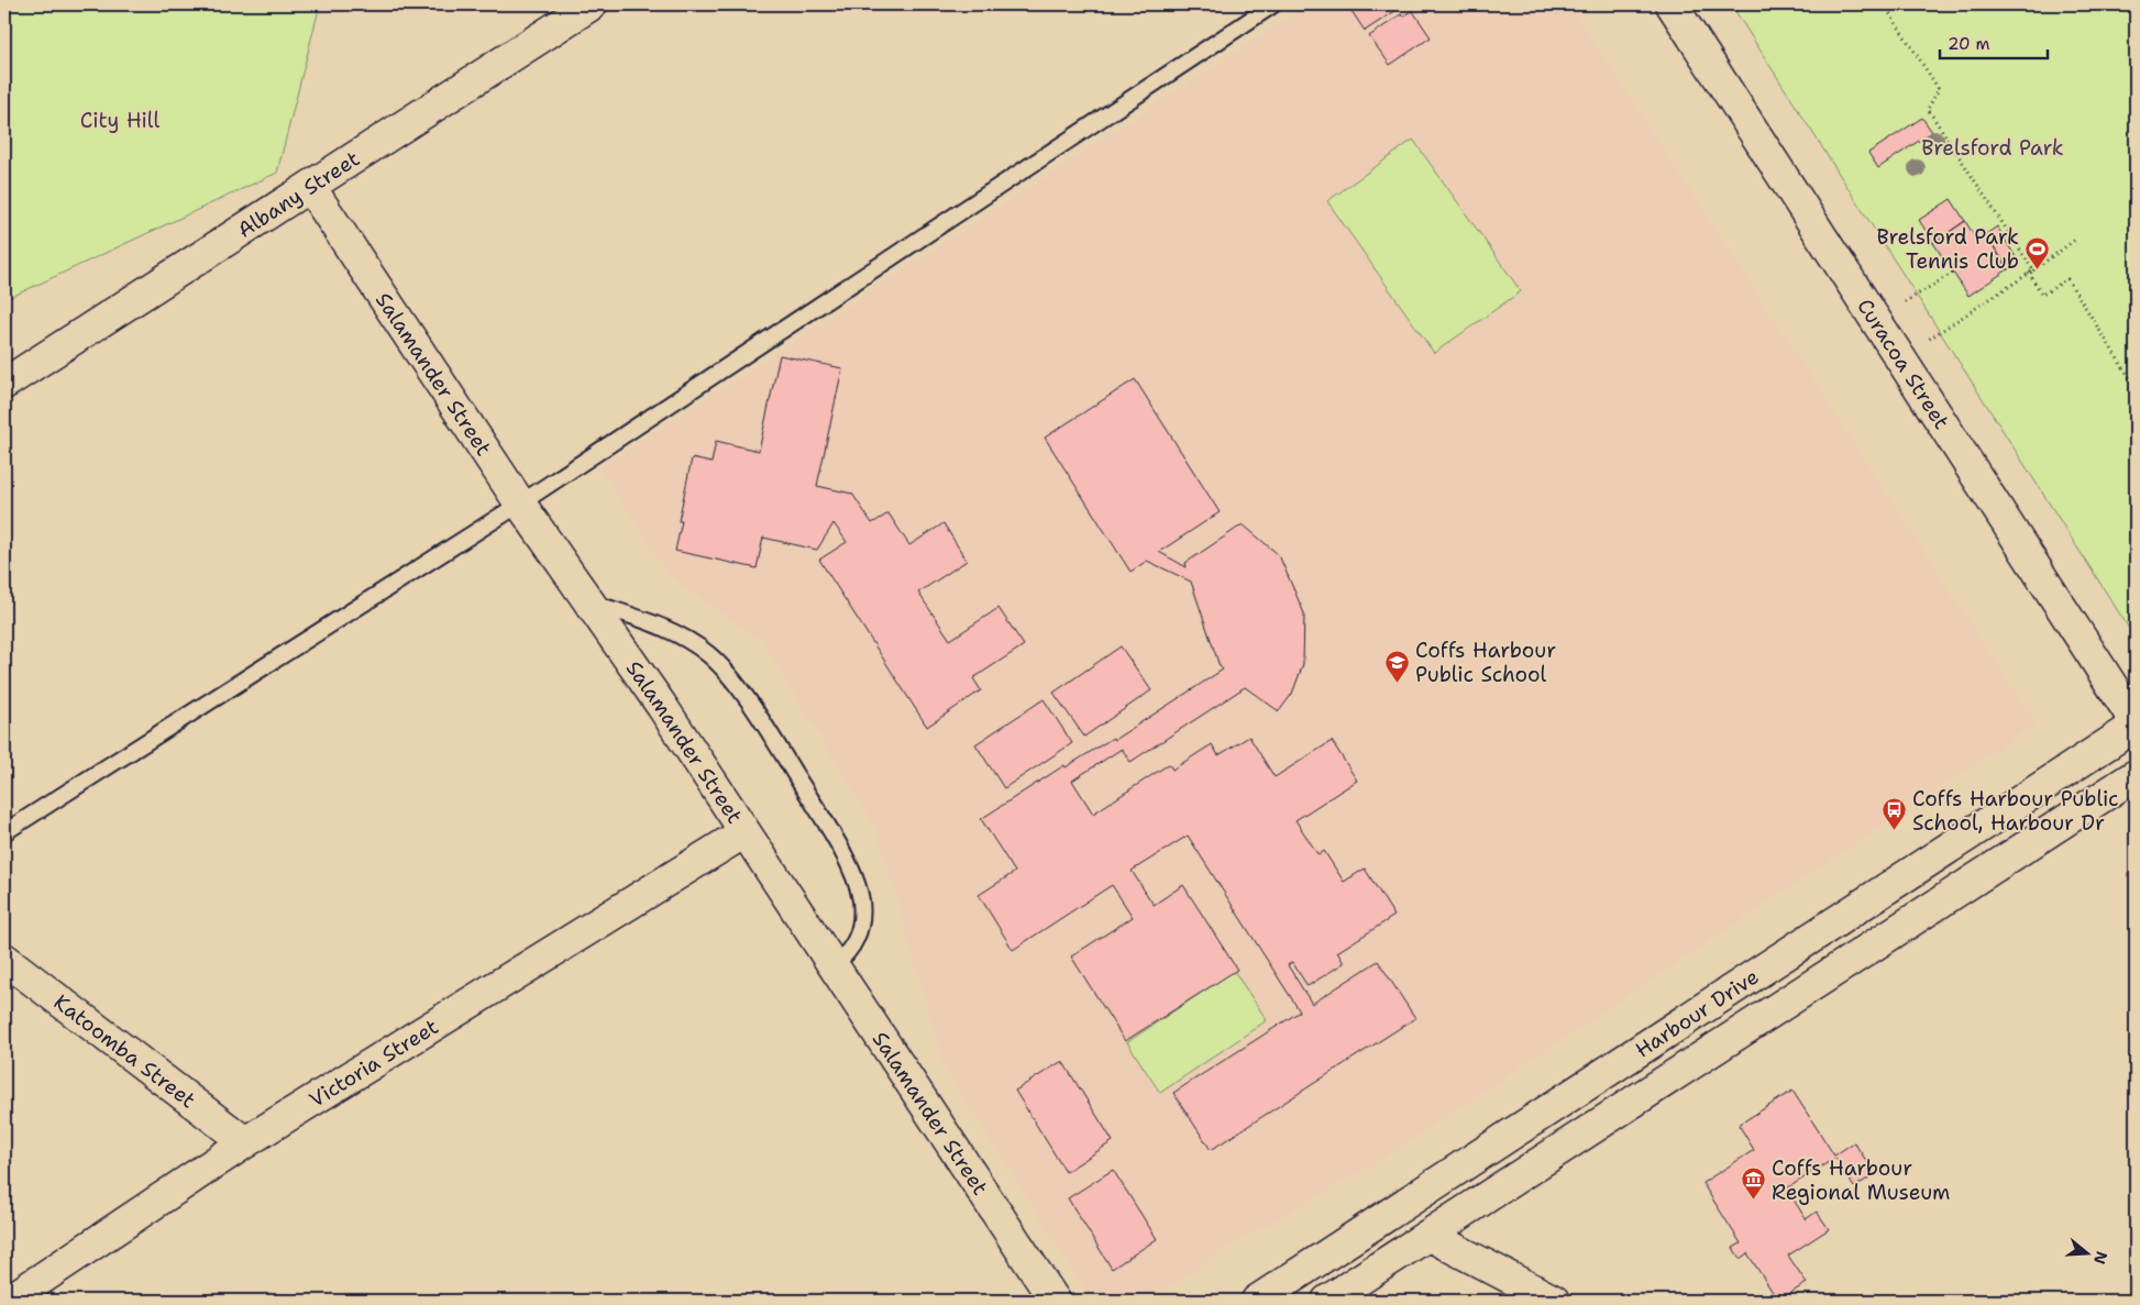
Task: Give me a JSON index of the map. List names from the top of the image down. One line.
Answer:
{"streets":{"street":["Albany Street","Curacoa Street","Salamander Street","Harbour Drive","Katoomba Street","Victoria Street"]},"crossings":[["Albany Street","Salamander Street"],["Curacoa Street","Harbour Drive"],["Salamander Street","Victoria Street"],["Katoomba Street","Victoria Street"]],"parks":["City Hill","Brelsford Park"],"places":{"sports":["Brelsford Park Tennis Club"],"school or university":["Coffs Harbour Public School"],"bus stop":["Coffs Harbour Public School, Harbour Dr"],"museum":["Coffs Harbour Regional Museum"]},"scale_bar":"20 m","north":"right"}
